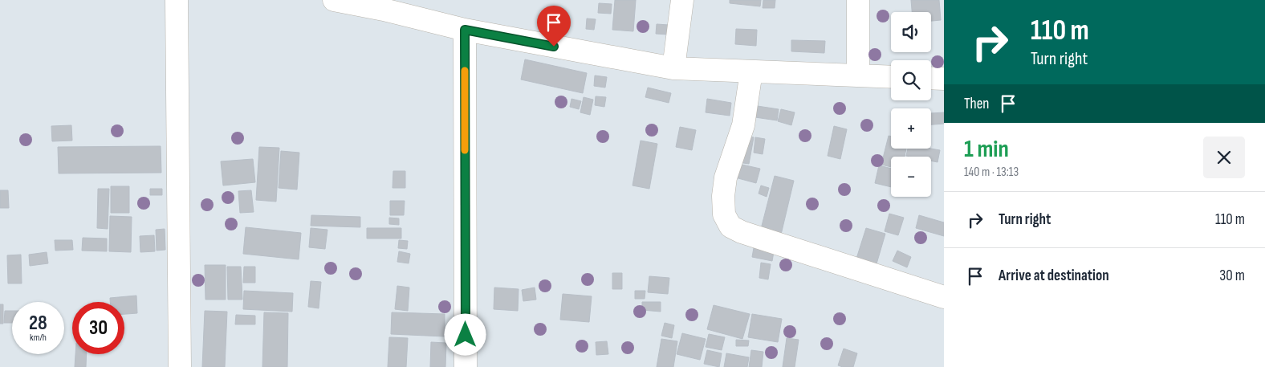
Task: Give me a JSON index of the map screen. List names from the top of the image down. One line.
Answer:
{"page":{"turn":["110 m","Turn right"],"map_buttons":["+","−"],"then":"Then","heading":["1 min","140 m · 13:13"],"list":[{"name":"Turn right","value":"110 m"},{"name":"Arrive at destination","value":"30 m"}],"speed":"28 km/h","limit":"30"}}
